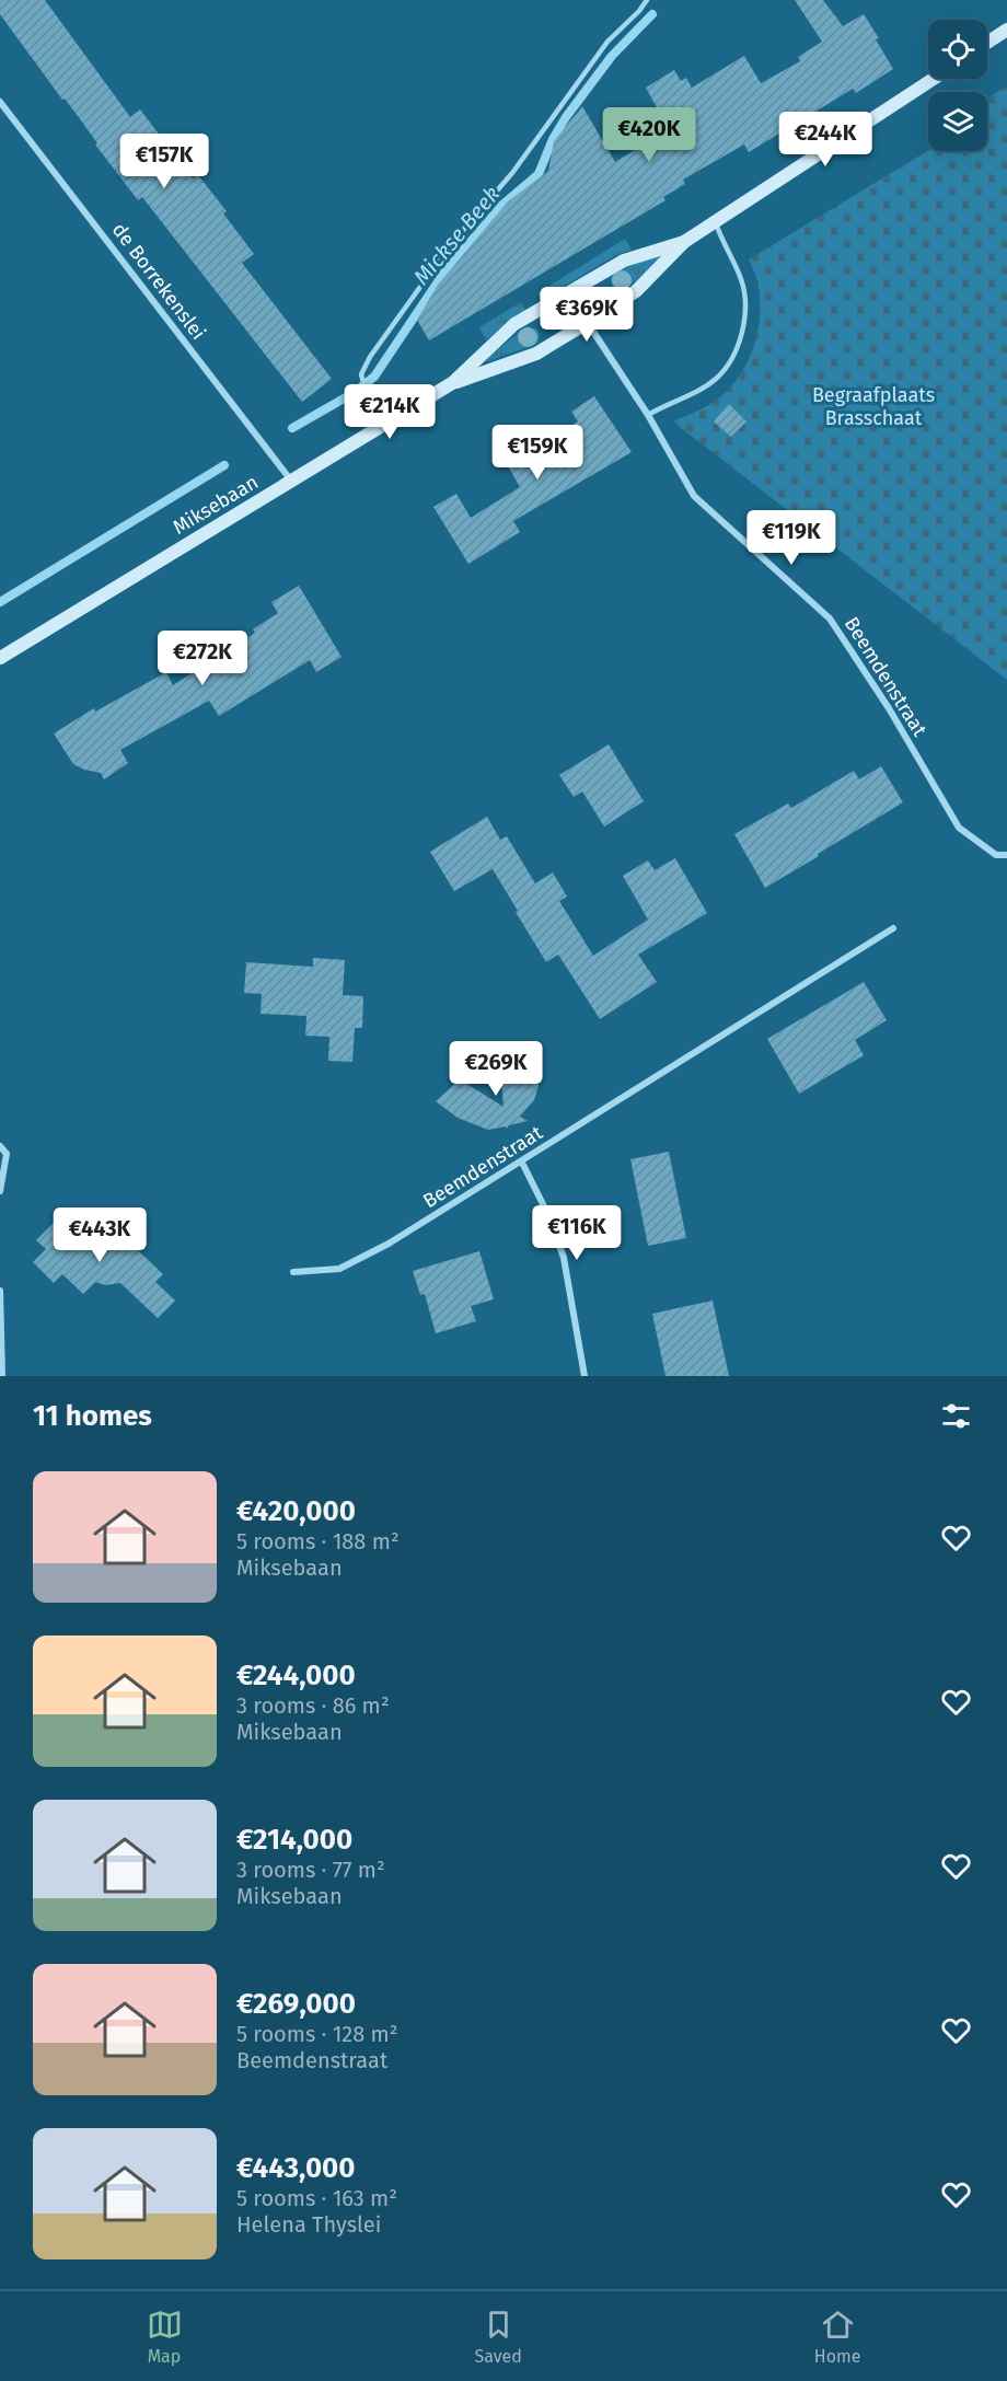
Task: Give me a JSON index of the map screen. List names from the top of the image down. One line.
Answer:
{"streets":{"street":["de Borrekenslei","Miksebaan","Beemdenstraat"]},"crossings":[["de Borrekenslei","Miksebaan"],["Miksebaan","Beemdenstraat"]],"water":["Mickse Beek"],"parks":["Begraafplaats Brasschaat"],"page":{"price":["€420K","€244K","€157K","€369K","€214K","€159K","€119K","€272K","€269K","€116K","€443K"],"heading":"11 homes","list":[{"name":"€420,000","note":"5 rooms · 188 m² · Miksebaan"},{"name":"€244,000","note":"3 rooms · 86 m² · Miksebaan"},{"name":"€214,000","note":"3 rooms · 77 m² · Miksebaan"},{"name":"€269,000","note":"5 rooms · 128 m² · Beemdenstraat"},{"name":"€443,000","note":"5 rooms · 163 m² · Helena Thyslei"}],"tabs":["Map","Saved","Home"]}}
